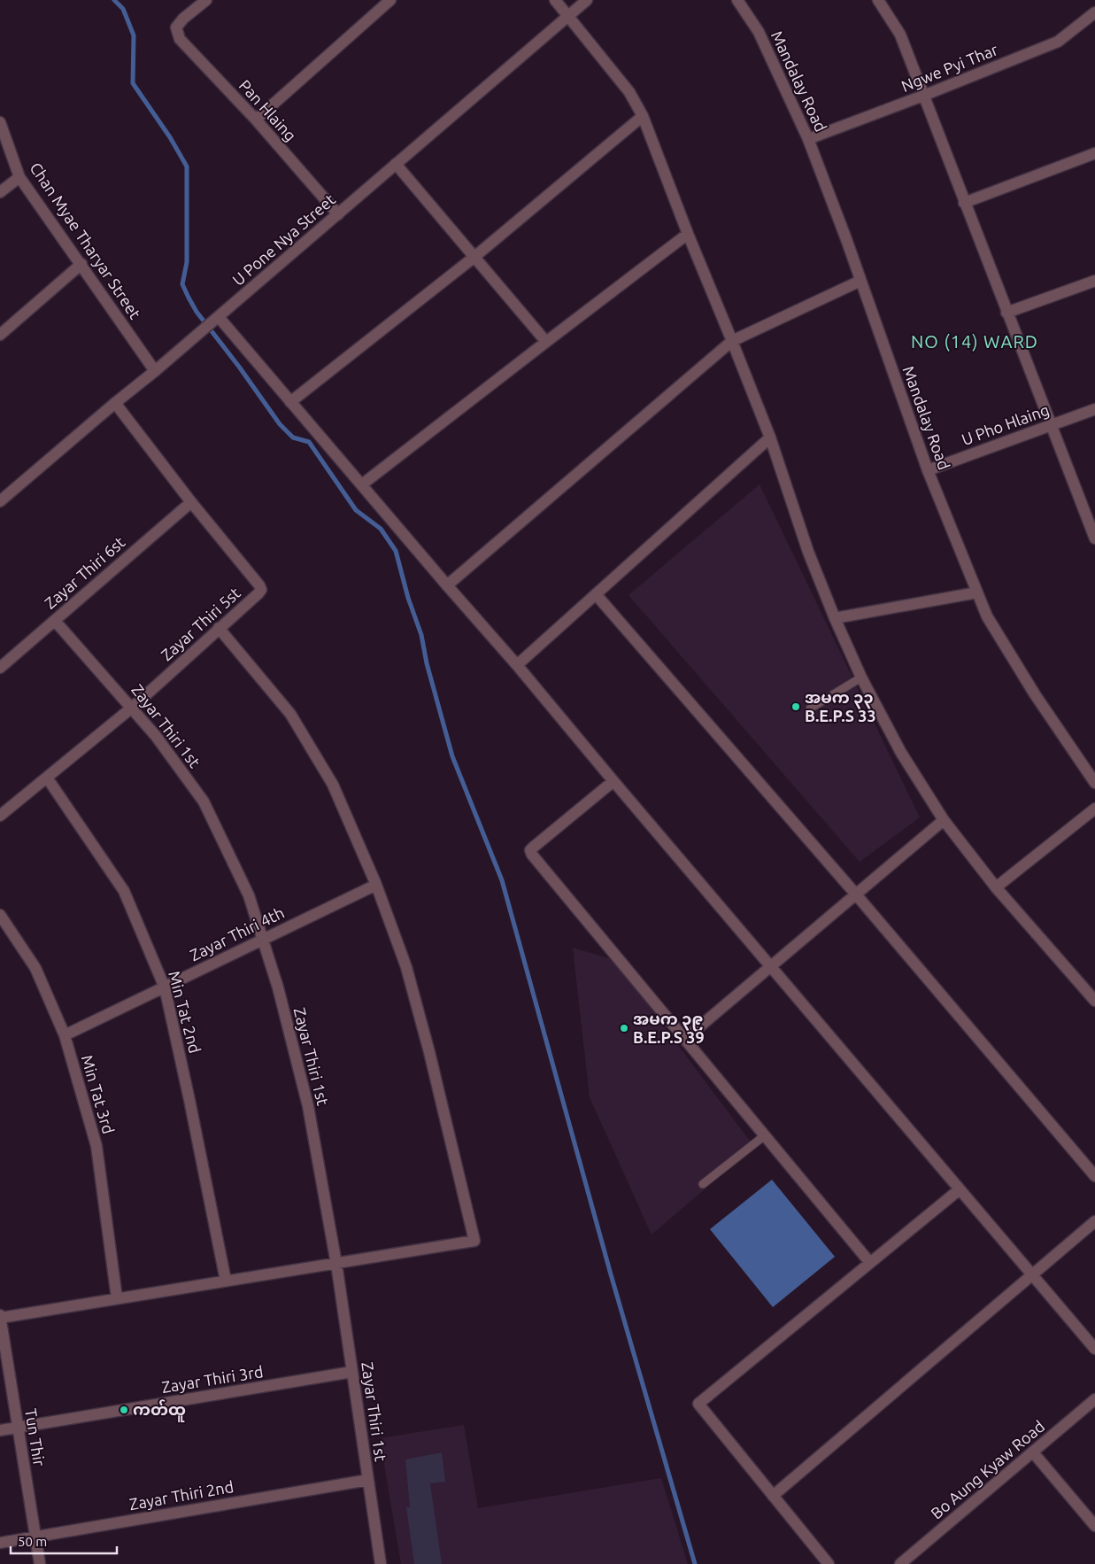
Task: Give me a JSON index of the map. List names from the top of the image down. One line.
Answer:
{"streets":{"street":["Ngwe Pyi Thar","Mandalay Road","Pan Hlaing","U Pone Nya Street","Chan Myae Tharyar Street","U Pho Hlaing","Zayar Thiri 6st","Zayar Thiri 5st","Zayar Thiri 1st","Zayar Thiri 4th","Min Tat 2nd","Min Tat 3rd","Zayar Thiri 3rd","Tun Thir","Bo Aung Kyaw Road","Zayar Thiri 2nd"]},"crossings":[["Ngwe Pyi Thar","Mandalay Road"],["Mandalay Road","U Pho Hlaing"],["Pan Hlaing","U Pone Nya Street"],["U Pone Nya Street","Chan Myae Tharyar Street"],["U Pone Nya Street","Zayar Thiri 5st"],["Zayar Thiri 6st","Zayar Thiri 5st"],["Zayar Thiri 6st","Zayar Thiri 1st"],["Zayar Thiri 5st","Zayar Thiri 1st"],["Zayar Thiri 5st","Min Tat 2nd"],["Zayar Thiri 1st","Zayar Thiri 4th"],["Zayar Thiri 1st","Zayar Thiri 3rd"],["Zayar Thiri 1st","Zayar Thiri 2nd"],["Zayar Thiri 4th","Min Tat 2nd"],["Zayar Thiri 4th","Min Tat 3rd"],["Zayar Thiri 3rd","Tun Thir"],["Tun Thir","Zayar Thiri 2nd"]],"districts":["NO (14) WARD"],"places":["အမက ၃၃ B.E.P.S 33","အမက ၃၉ B.E.P.S 39","ကတ်ထူ"],"scale_bar":"50 m"}
